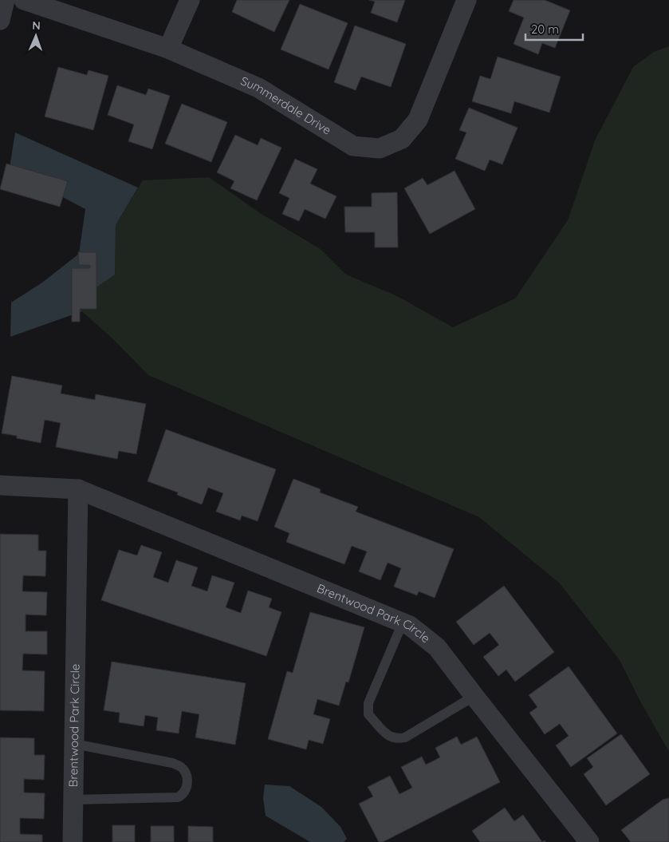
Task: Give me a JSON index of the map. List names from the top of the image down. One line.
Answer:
{"streets":{"street":["Summerdale Drive","Brentwood Park Circle"]},"scale_bar":"20 m","north":"top"}
